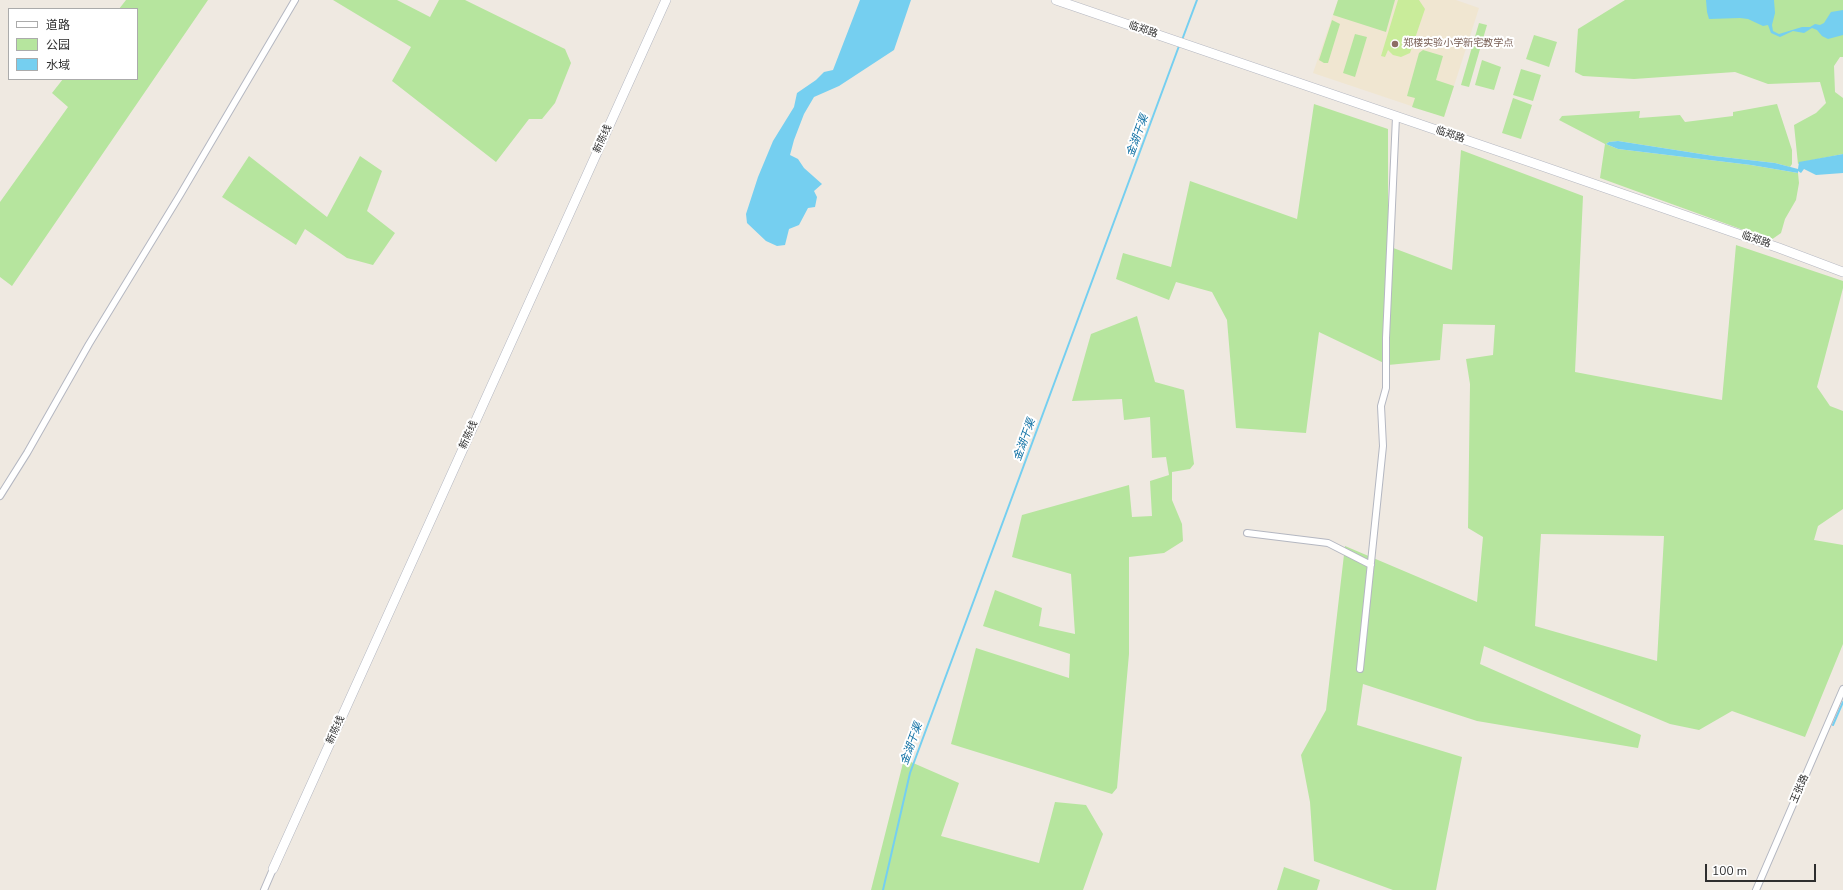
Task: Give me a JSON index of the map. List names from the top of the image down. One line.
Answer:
{"streets":{"street":["临郑路","新陈线","王张路"]},"water":["金湖干渠"],"places":["郑楼实验小学新宅教学点"],"legend":["道路","公园","水域"],"scale_bar":"100 m"}
